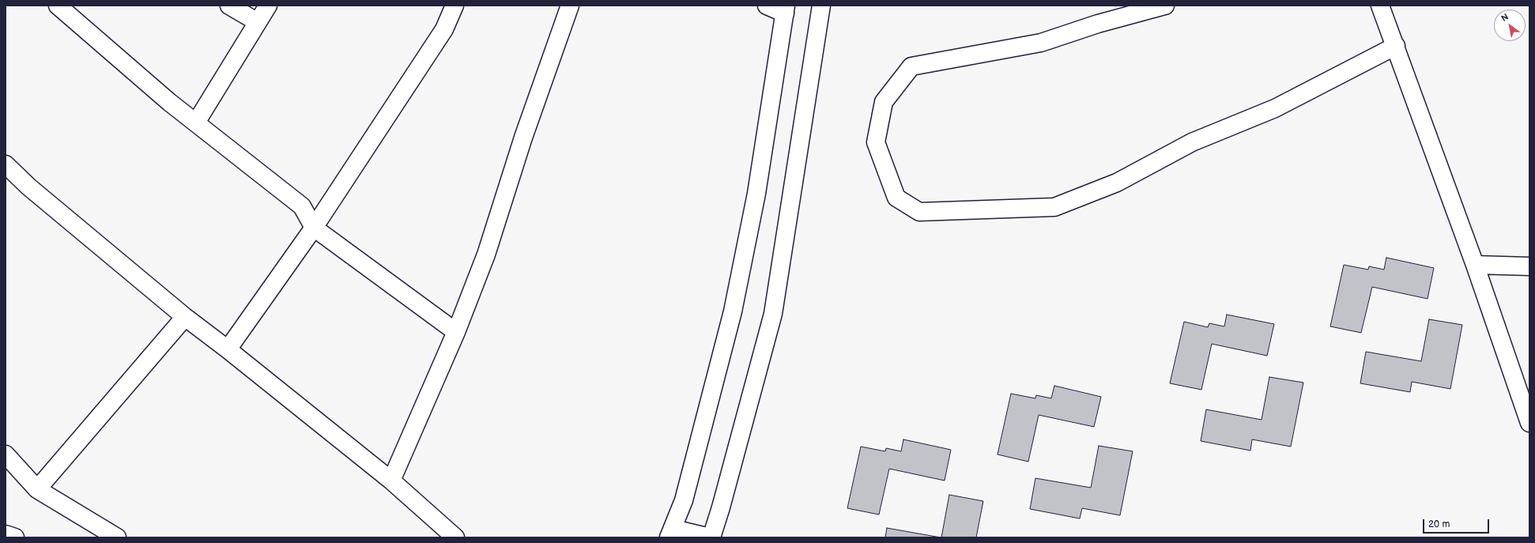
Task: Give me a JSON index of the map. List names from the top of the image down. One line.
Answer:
{"scale_bar":"20 m","north":"top left"}
